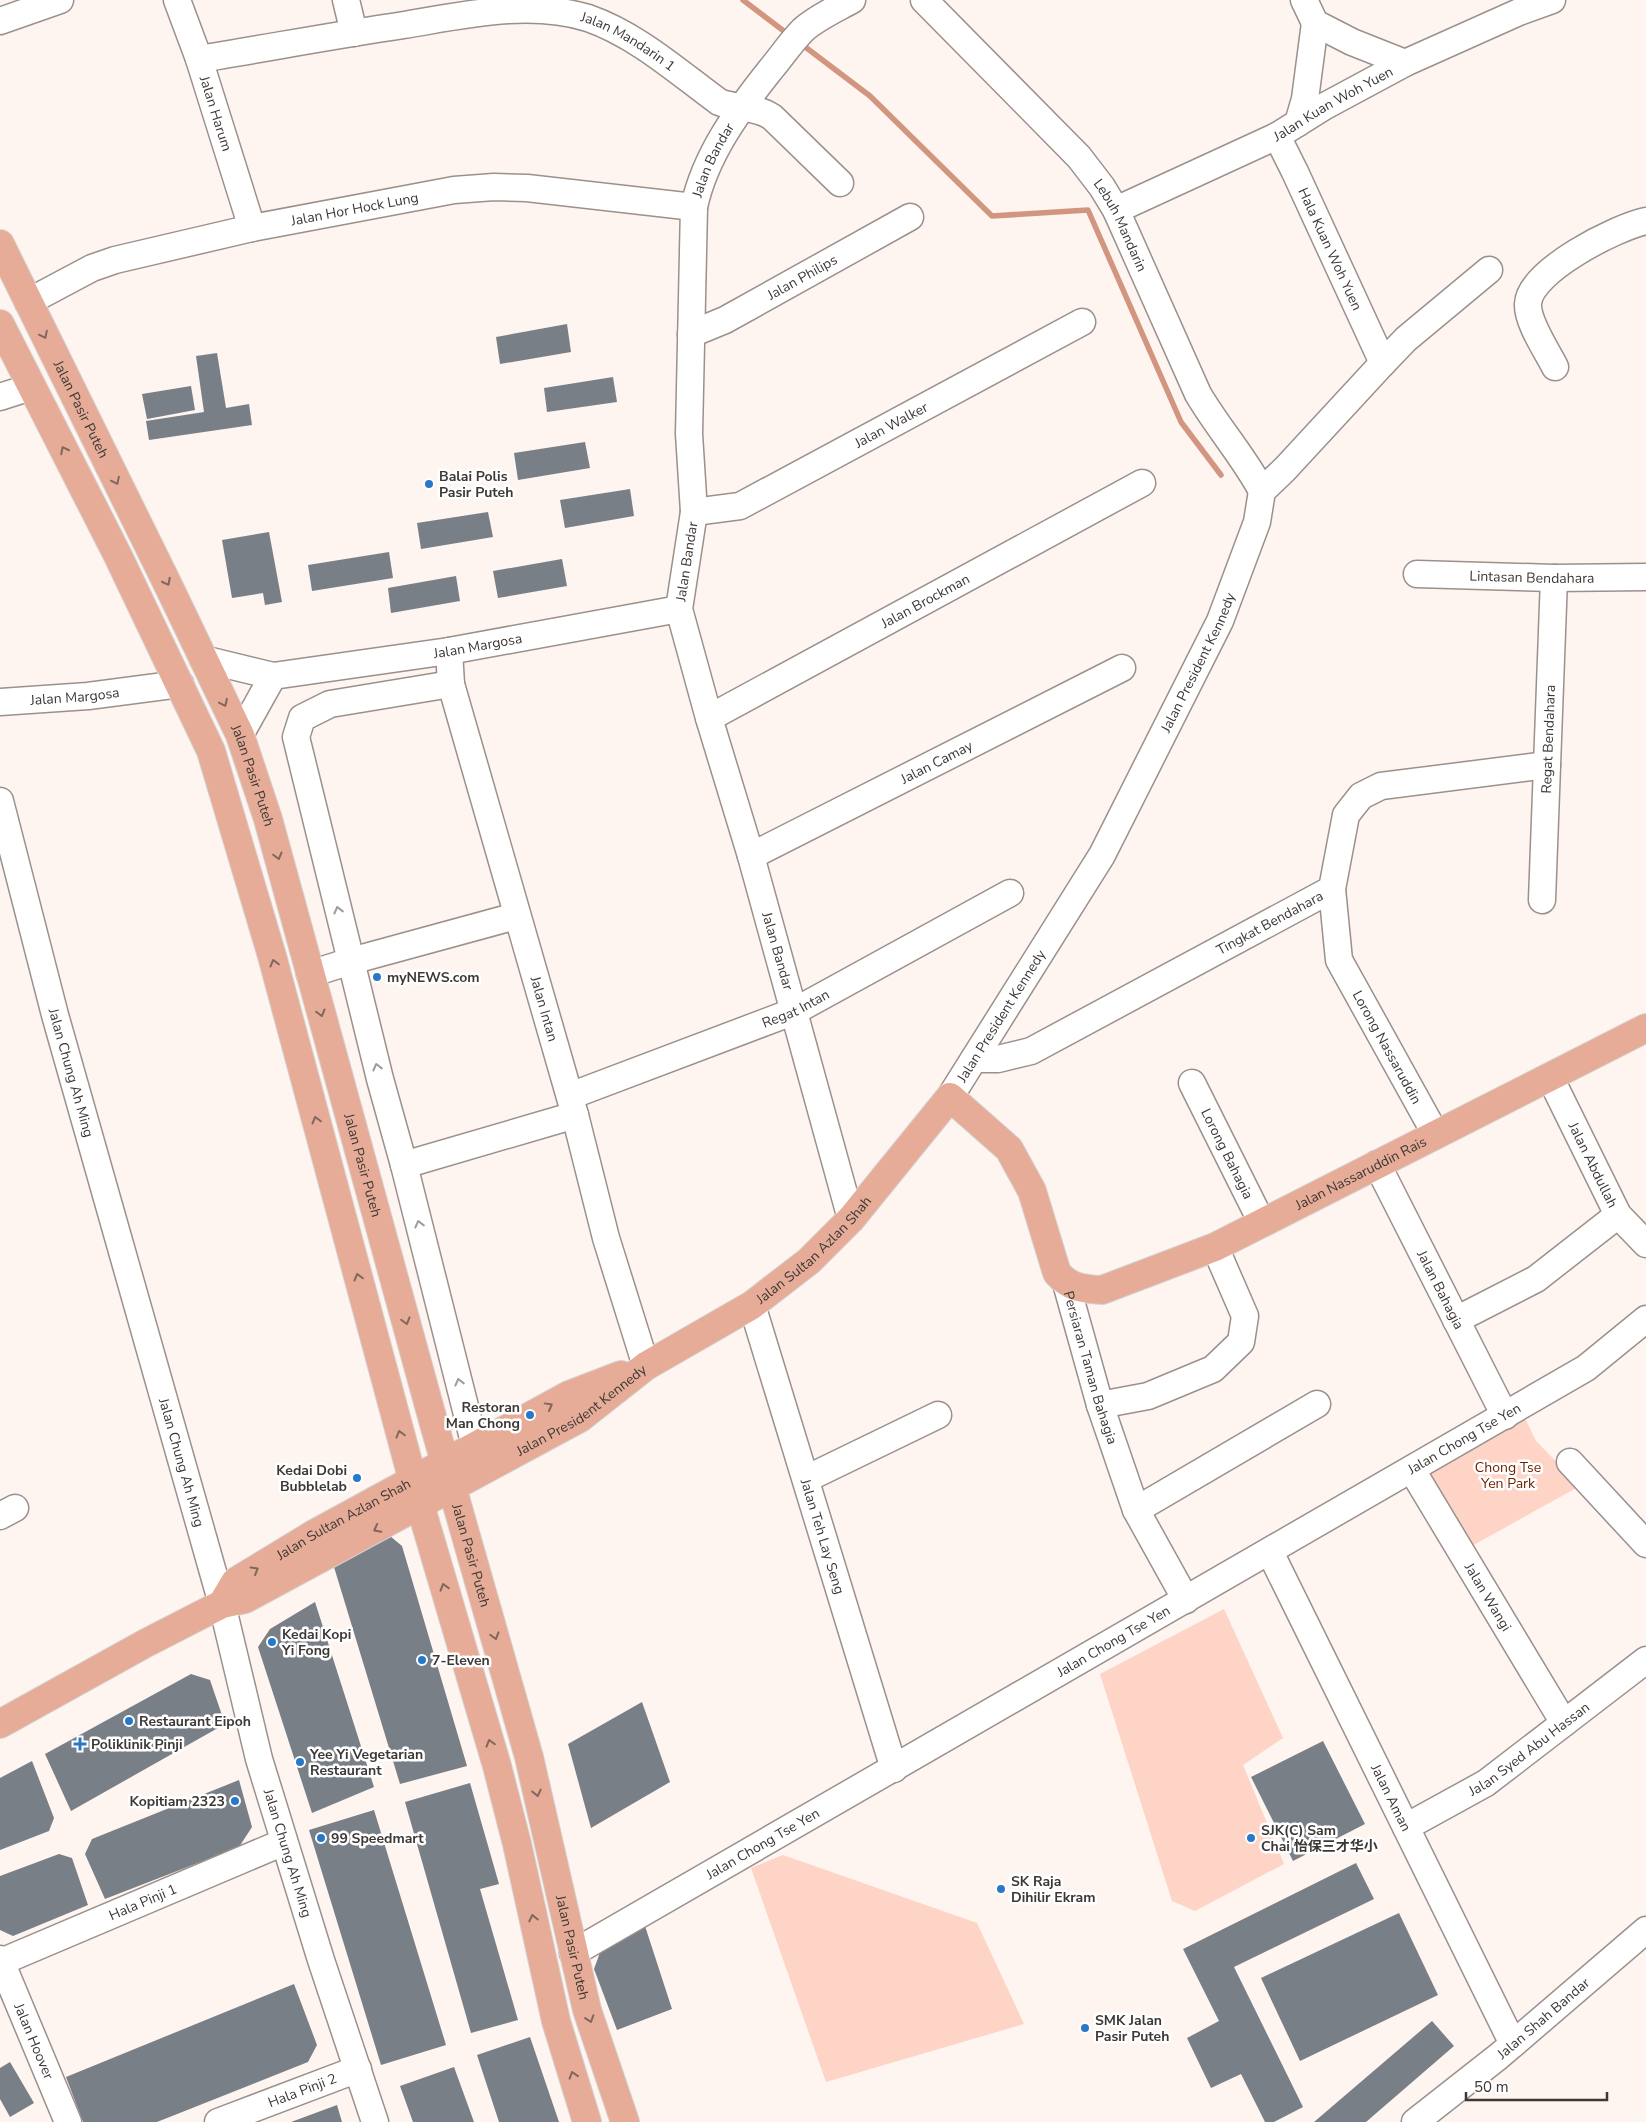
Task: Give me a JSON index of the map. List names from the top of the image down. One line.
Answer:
{"streets":{"main road":["Jalan Pasir Puteh","Jalan President Kennedy","Jalan Nassaruddin Rais","Jalan Sultan Azlan Shah","Persiaran Taman Bahagia"],"street":["Jalan Mandarin 1","Jalan Kuan Woh Yuen","Jalan Harum","Jalan Bandar","Jalan Hor Hock Lung","Lebuh Mandarin","Hala Kuan Woh Yuen","Jalan Philips","Jalan Walker","Lintasan Bendahara","Jalan Brockman","Jalan Margosa","Regat Bendahara","Jalan Camay","Tingkat Bendahara","Regat Intan","Jalan Intan","Lorong Nassaruddin","Jalan Chung Ah Ming","Lorong Bahagia","Jalan Abdullah","Jalan Bahagia","Jalan Chong Tse Yen","Jalan Teh Lay Seng","Jalan Wangi","Jalan Syed Abu Hassan","Jalan Aman","Hala Pinji 1","Jalan Shah Bandar","Jalan Hoover","Hala Pinji 2"]},"crossings":[["Jalan Mandarin 1","Jalan Harum"],["Jalan Mandarin 1","Jalan Bandar"],["Jalan Kuan Woh Yuen","Lebuh Mandarin"],["Jalan Kuan Woh Yuen","Hala Kuan Woh Yuen"],["Jalan Harum","Jalan Hor Hock Lung"],["Jalan Bandar","Jalan Hor Hock Lung"],["Jalan Bandar","Jalan Philips"],["Jalan Bandar","Jalan Walker"],["Jalan Bandar","Jalan Brockman"],["Jalan Bandar","Jalan Margosa"],["Jalan Bandar","Jalan Camay"],["Jalan Bandar","Regat Intan"],["Jalan Bandar","Jalan Sultan Azlan Shah"],["Jalan Hor Hock Lung","Jalan Pasir Puteh"],["Lebuh Mandarin","Jalan President Kennedy"],["Jalan Pasir Puteh","Jalan Sultan Azlan Shah"],["Jalan Pasir Puteh","Jalan Chong Tse Yen"],["Lintasan Bendahara","Regat Bendahara"],["Jalan Margosa","Jalan Intan"],["Jalan President Kennedy","Tingkat Bendahara"],["Jalan President Kennedy","Jalan Intan"],["Jalan President Kennedy","Jalan Sultan Azlan Shah"],["Jalan President Kennedy","Persiaran Taman Bahagia"],["Regat Bendahara","Tingkat Bendahara"],["Tingkat Bendahara","Lorong Nassaruddin"],["Regat Intan","Jalan Intan"],["Jalan Intan","Jalan Sultan Azlan Shah"],["Lorong Nassaruddin","Jalan Nassaruddin Rais"],["Jalan Chung Ah Ming","Jalan Sultan Azlan Shah"],["Jalan Chung Ah Ming","Hala Pinji 1"],["Jalan Chung Ah Ming","Hala Pinji 2"],["Lorong Bahagia","Jalan Nassaruddin Rais"],["Jalan Abdullah","Jalan Nassaruddin Rais"],["Jalan Nassaruddin Rais","Jalan Bahagia"],["Jalan Nassaruddin Rais","Persiaran Taman Bahagia"],["Jalan Sultan Azlan Shah","Persiaran Taman Bahagia"],["Jalan Sultan Azlan Shah","Jalan Teh Lay Seng"],["Jalan Bahagia","Jalan Chong Tse Yen"],["Persiaran Taman Bahagia","Jalan Chong Tse Yen"],["Jalan Chong Tse Yen","Jalan Teh Lay Seng"],["Jalan Chong Tse Yen","Jalan Wangi"],["Jalan Chong Tse Yen","Jalan Aman"],["Jalan Wangi","Jalan Syed Abu Hassan"],["Jalan Syed Abu Hassan","Jalan Aman"],["Jalan Aman","Jalan Shah Bandar"],["Hala Pinji 1","Jalan Hoover"]],"parks":["Chong Tse Yen Park"],"places":{"other":["Balai Polis Pasir Puteh","myNEWS.com","Restoran Man Chong","Kedai Dobi Bubblelab","Kedai Kopi Yi Fong","7-Eleven","Restaurant Eipoh","Yee Yi Vegetarian Restaurant","Kopitiam 2323","99 Speedmart","SJK(C) Sam Chai 怡保三才华小","SK Raja Dihilir Ekram","SMK Jalan Pasir Puteh"],"health":["Poliklinik Pinji"]},"scale_bar":"50 m"}
